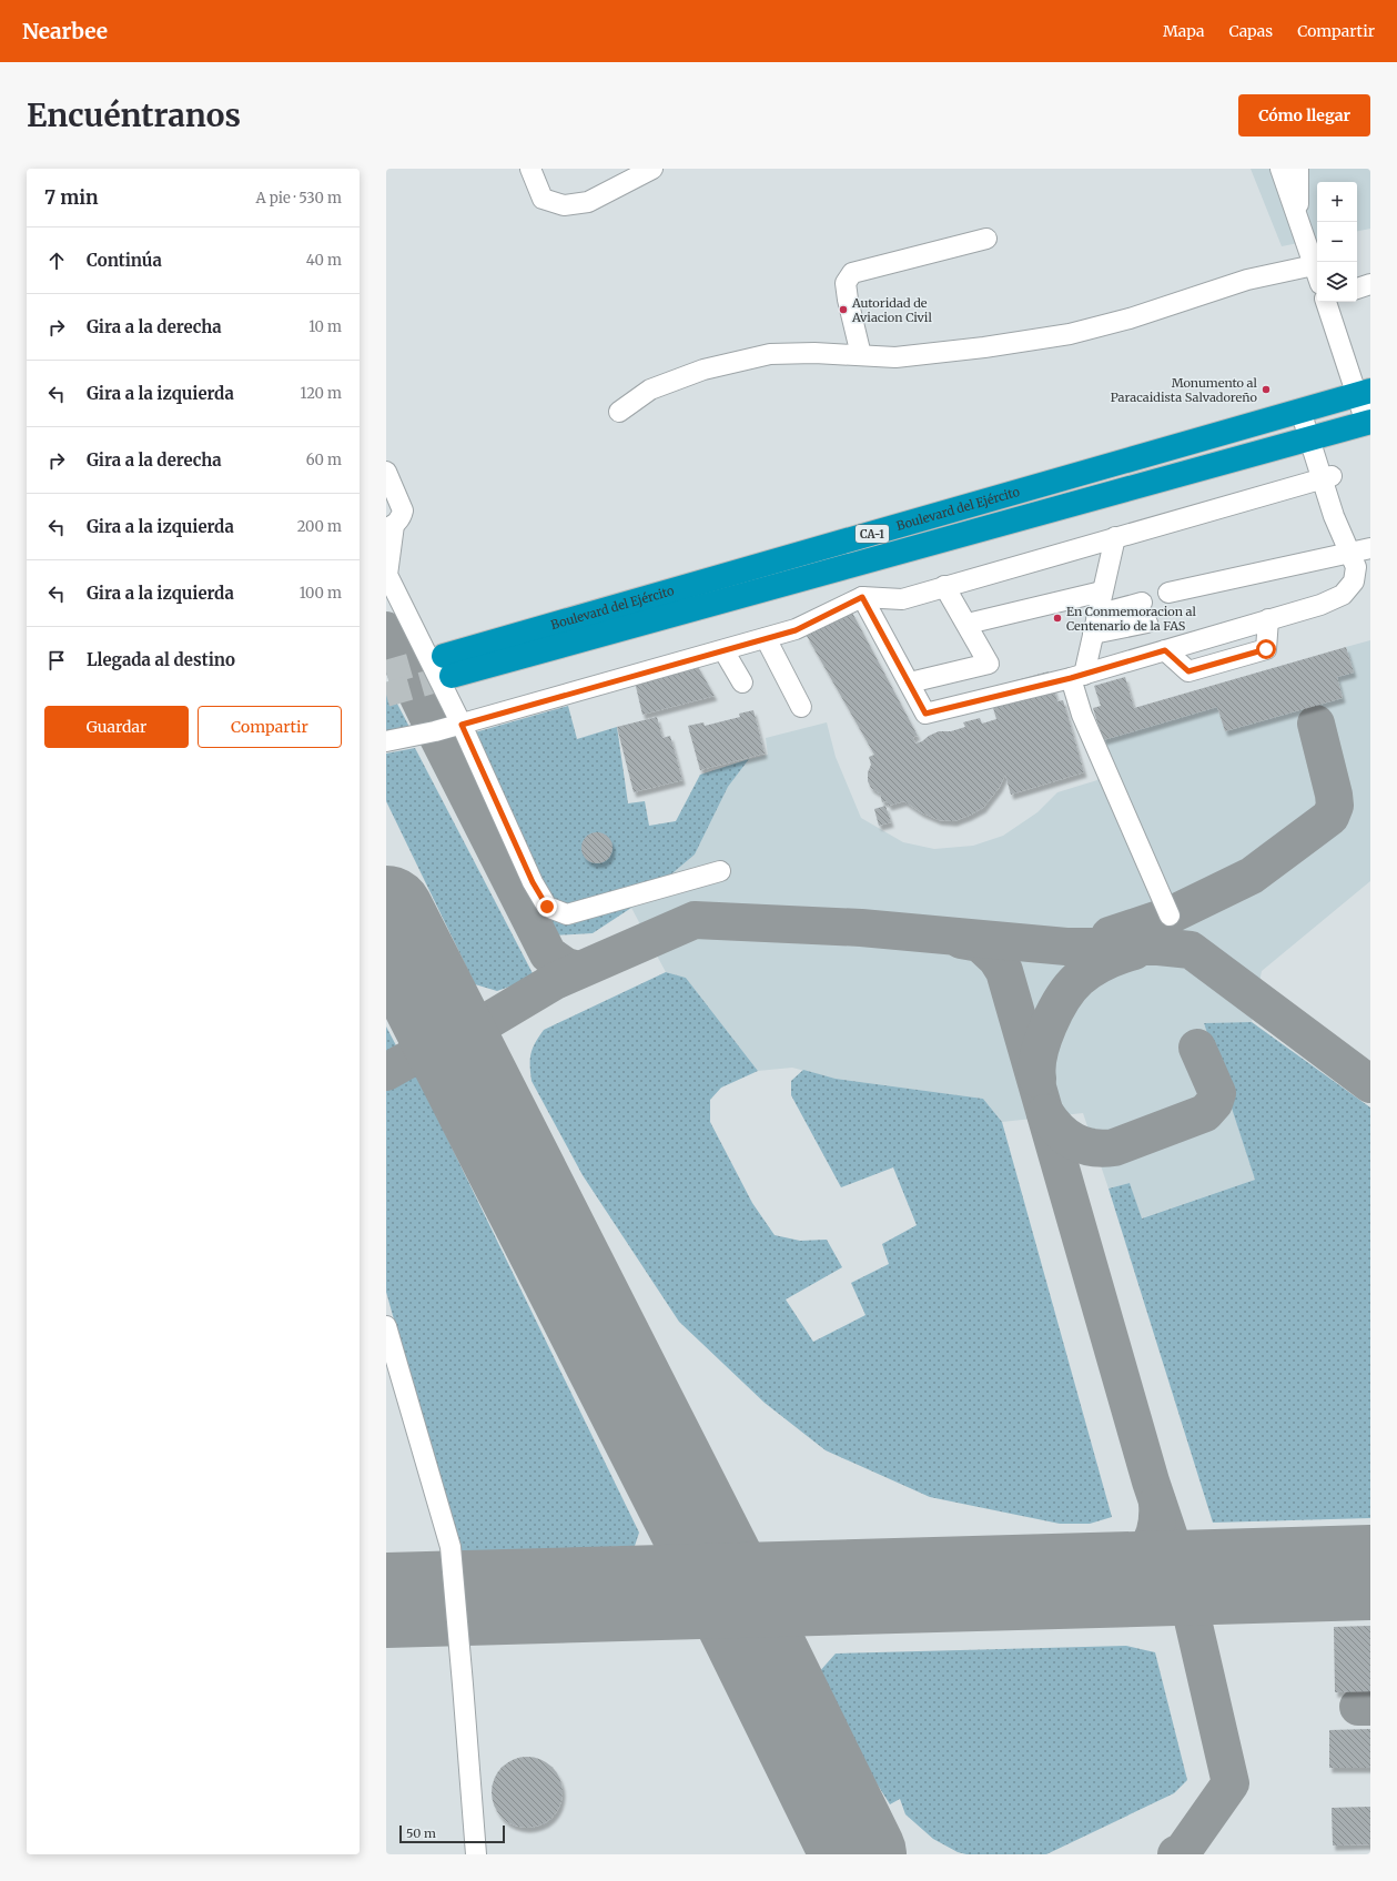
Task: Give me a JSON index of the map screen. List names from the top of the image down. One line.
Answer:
{"streets":{"highway":["Boulevard del Ejército","CA-1"]},"places":["Autoridad de Aviacion Civil","Monumento al Paracaidista Salvadoreño","En Conmemoracion al Centenario de la FAS"],"scale_bar":"50 m","page":{"header":"Nearbee","nav":["Mapa","Capas","Compartir"],"buttons":["Cómo llegar",["Guardar","Compartir"]],"title":"Encuéntranos","heading":["7 min","A pie · 530 m"],"map_buttons":["+","−"],"list":[["Continúa","40 m"],["Gira a la derecha","10 m"],["Gira a la izquierda","120 m"],["Gira a la derecha","60 m"],["Gira a la izquierda","200 m"],["Gira a la izquierda","100 m"],"Llegada al destino"],"scale":"50 m"}}
